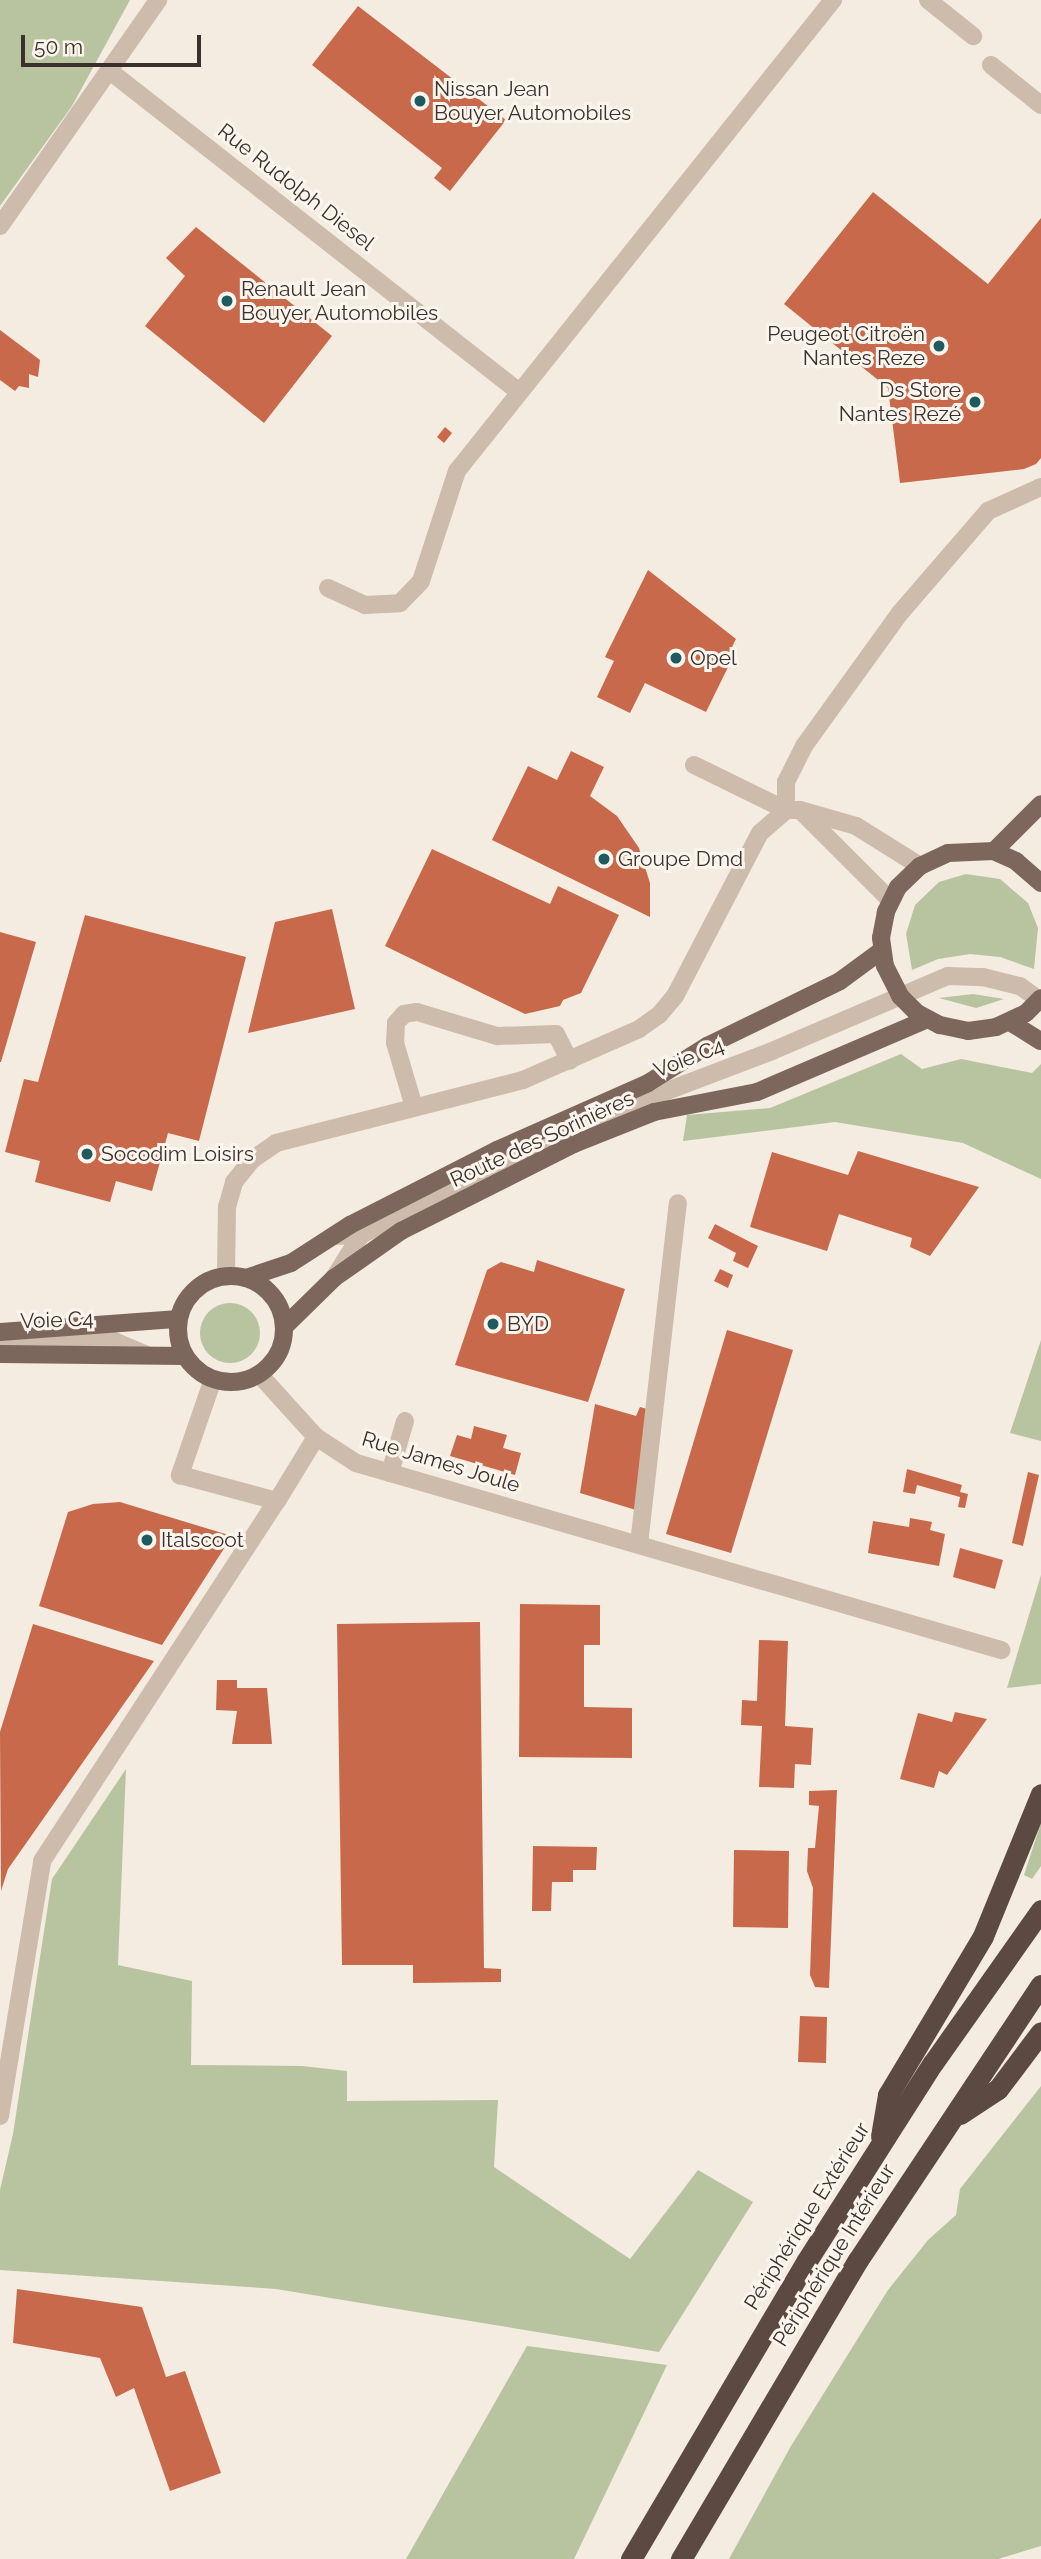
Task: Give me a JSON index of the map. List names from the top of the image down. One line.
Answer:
{"streets":{"highway":["Périphérique Extérieur","Périphérique Intérieur"],"main road":["Route des Sorinières"],"street":["Rue Rudolph Diesel","Voie C4","Rue James Joule"]},"crossings":[["Voie C4","Route des Sorinières"],["Route des Sorinières","Rue James Joule"]],"places":["Nissan Jean Bouyer Automobiles","Renault Jean Bouyer Automobiles","Peugeot Citroën Nantes Reze","Ds Store Nantes Rezé","Opel","Groupe Dmd","Socodim Loisirs","BYD","Italscoot"],"scale_bar":"50 m"}
